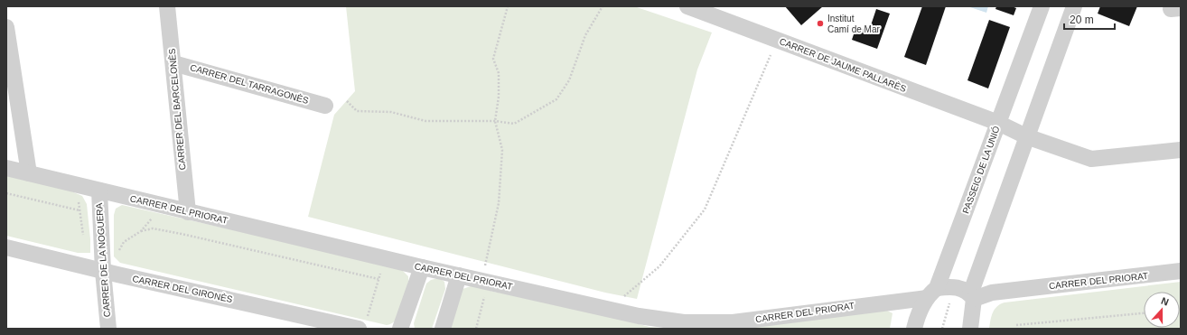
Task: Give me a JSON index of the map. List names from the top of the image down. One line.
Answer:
{"streets":{"street":["CARRER DE JAUME PALLARÈS","CARRER DEL TARRAGONÈS","CARRER DEL BARCELONÈS","PASSEIG DE LA UNIÓ","CARRER DEL PRIORAT","CARRER DE LA NOGUERA","CARRER DEL GIRONÈS"]},"crossings":[["CARRER DE JAUME PALLARÈS","PASSEIG DE LA UNIÓ"],["CARRER DEL TARRAGONÈS","CARRER DEL BARCELONÈS"],["CARRER DEL BARCELONÈS","CARRER DEL PRIORAT"],["PASSEIG DE LA UNIÓ","CARRER DEL PRIORAT"],["CARRER DEL PRIORAT","CARRER DE LA NOGUERA"],["CARRER DE LA NOGUERA","CARRER DEL GIRONÈS"]],"places":["Institut Camí de Mar"],"scale_bar":"20 m","north":"top"}
